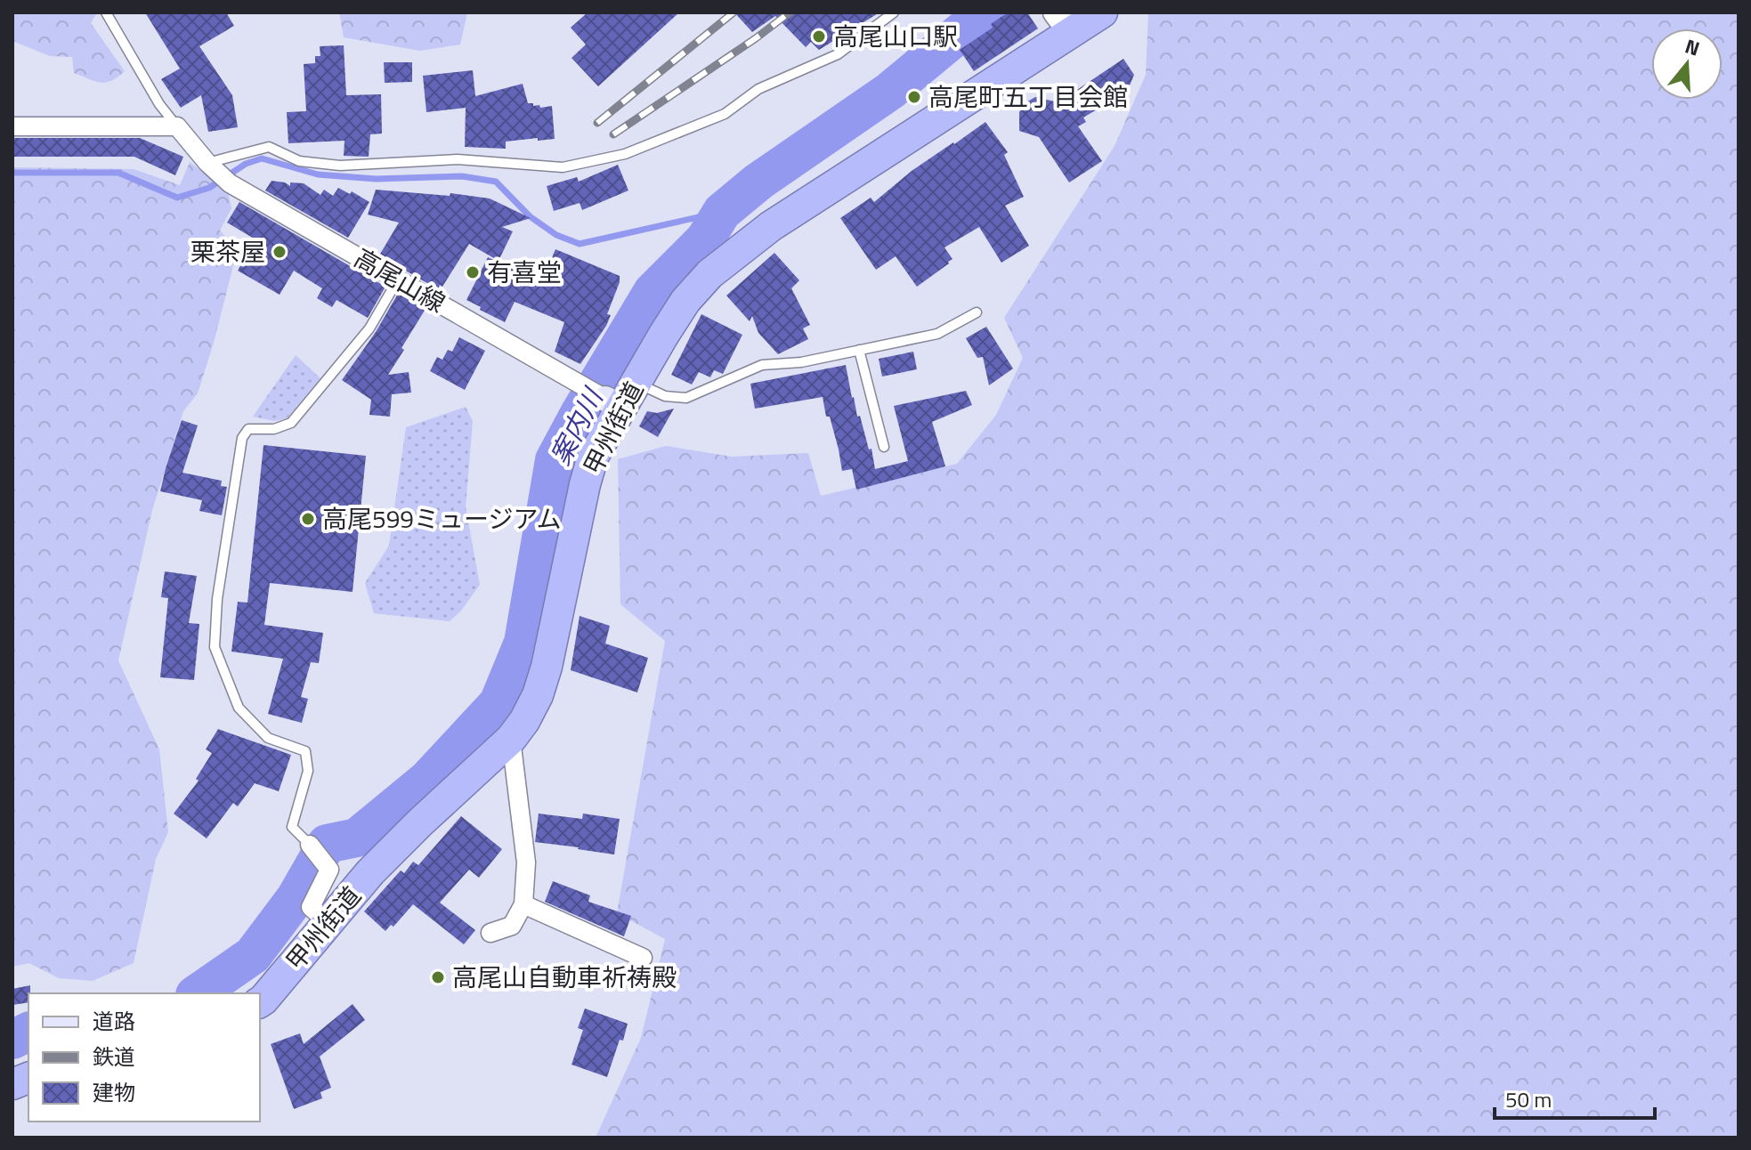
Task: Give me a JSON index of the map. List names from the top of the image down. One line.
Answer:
{"streets":{"highway":["甲州街道"],"street":["高尾山線"]},"crossings":[["高尾山線","甲州街道"]],"water":["案内川"],"places":["高尾山口駅","高尾町五丁目会館","栗茶屋","有喜堂","高尾599ミュージアム","高尾山自動車祈祷殿"],"legend":["道路","鉄道","建物"],"scale_bar":"50 m","north":"top"}
